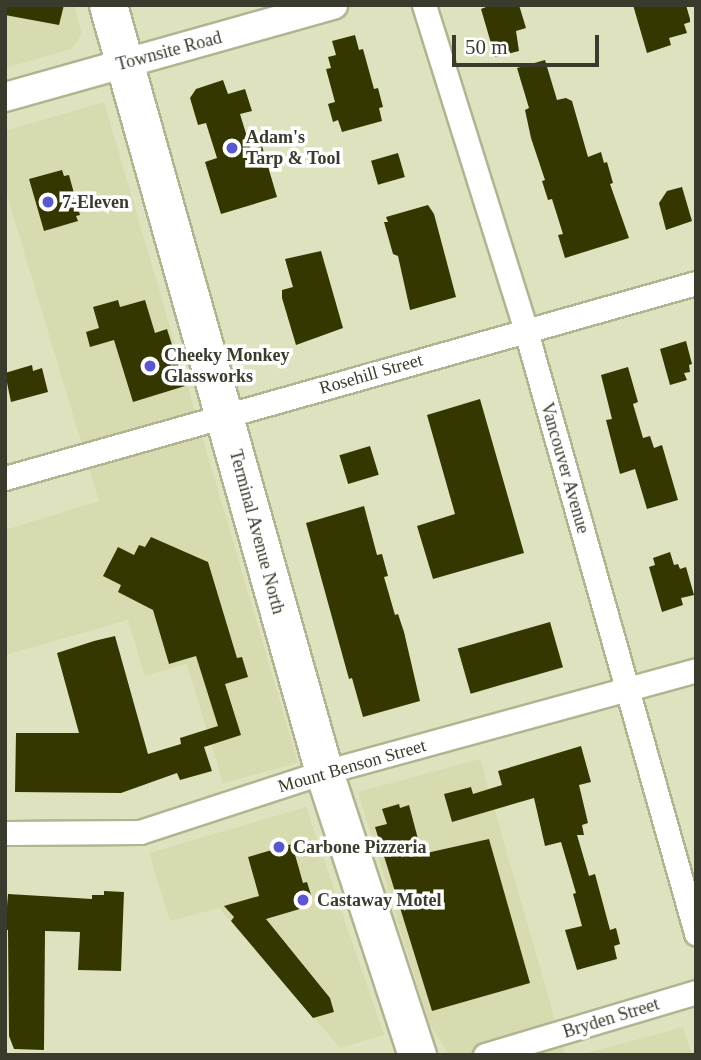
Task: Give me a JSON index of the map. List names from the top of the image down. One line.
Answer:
{"streets":{"main road":["Terminal Avenue North"],"street":["Townsite Road","Rosehill Street","Vancouver Avenue","Mount Benson Street","Bryden Street"]},"crossings":[["Townsite Road","Terminal Avenue North"],["Rosehill Street","Vancouver Avenue"],["Rosehill Street","Terminal Avenue North"],["Vancouver Avenue","Mount Benson Street"],["Terminal Avenue North","Mount Benson Street"]],"places":["Adam's Tarp & Tool","7-Eleven","Cheeky Monkey Glassworks","Carbone Pizzeria","Castaway Motel"],"scale_bar":"50 m"}
